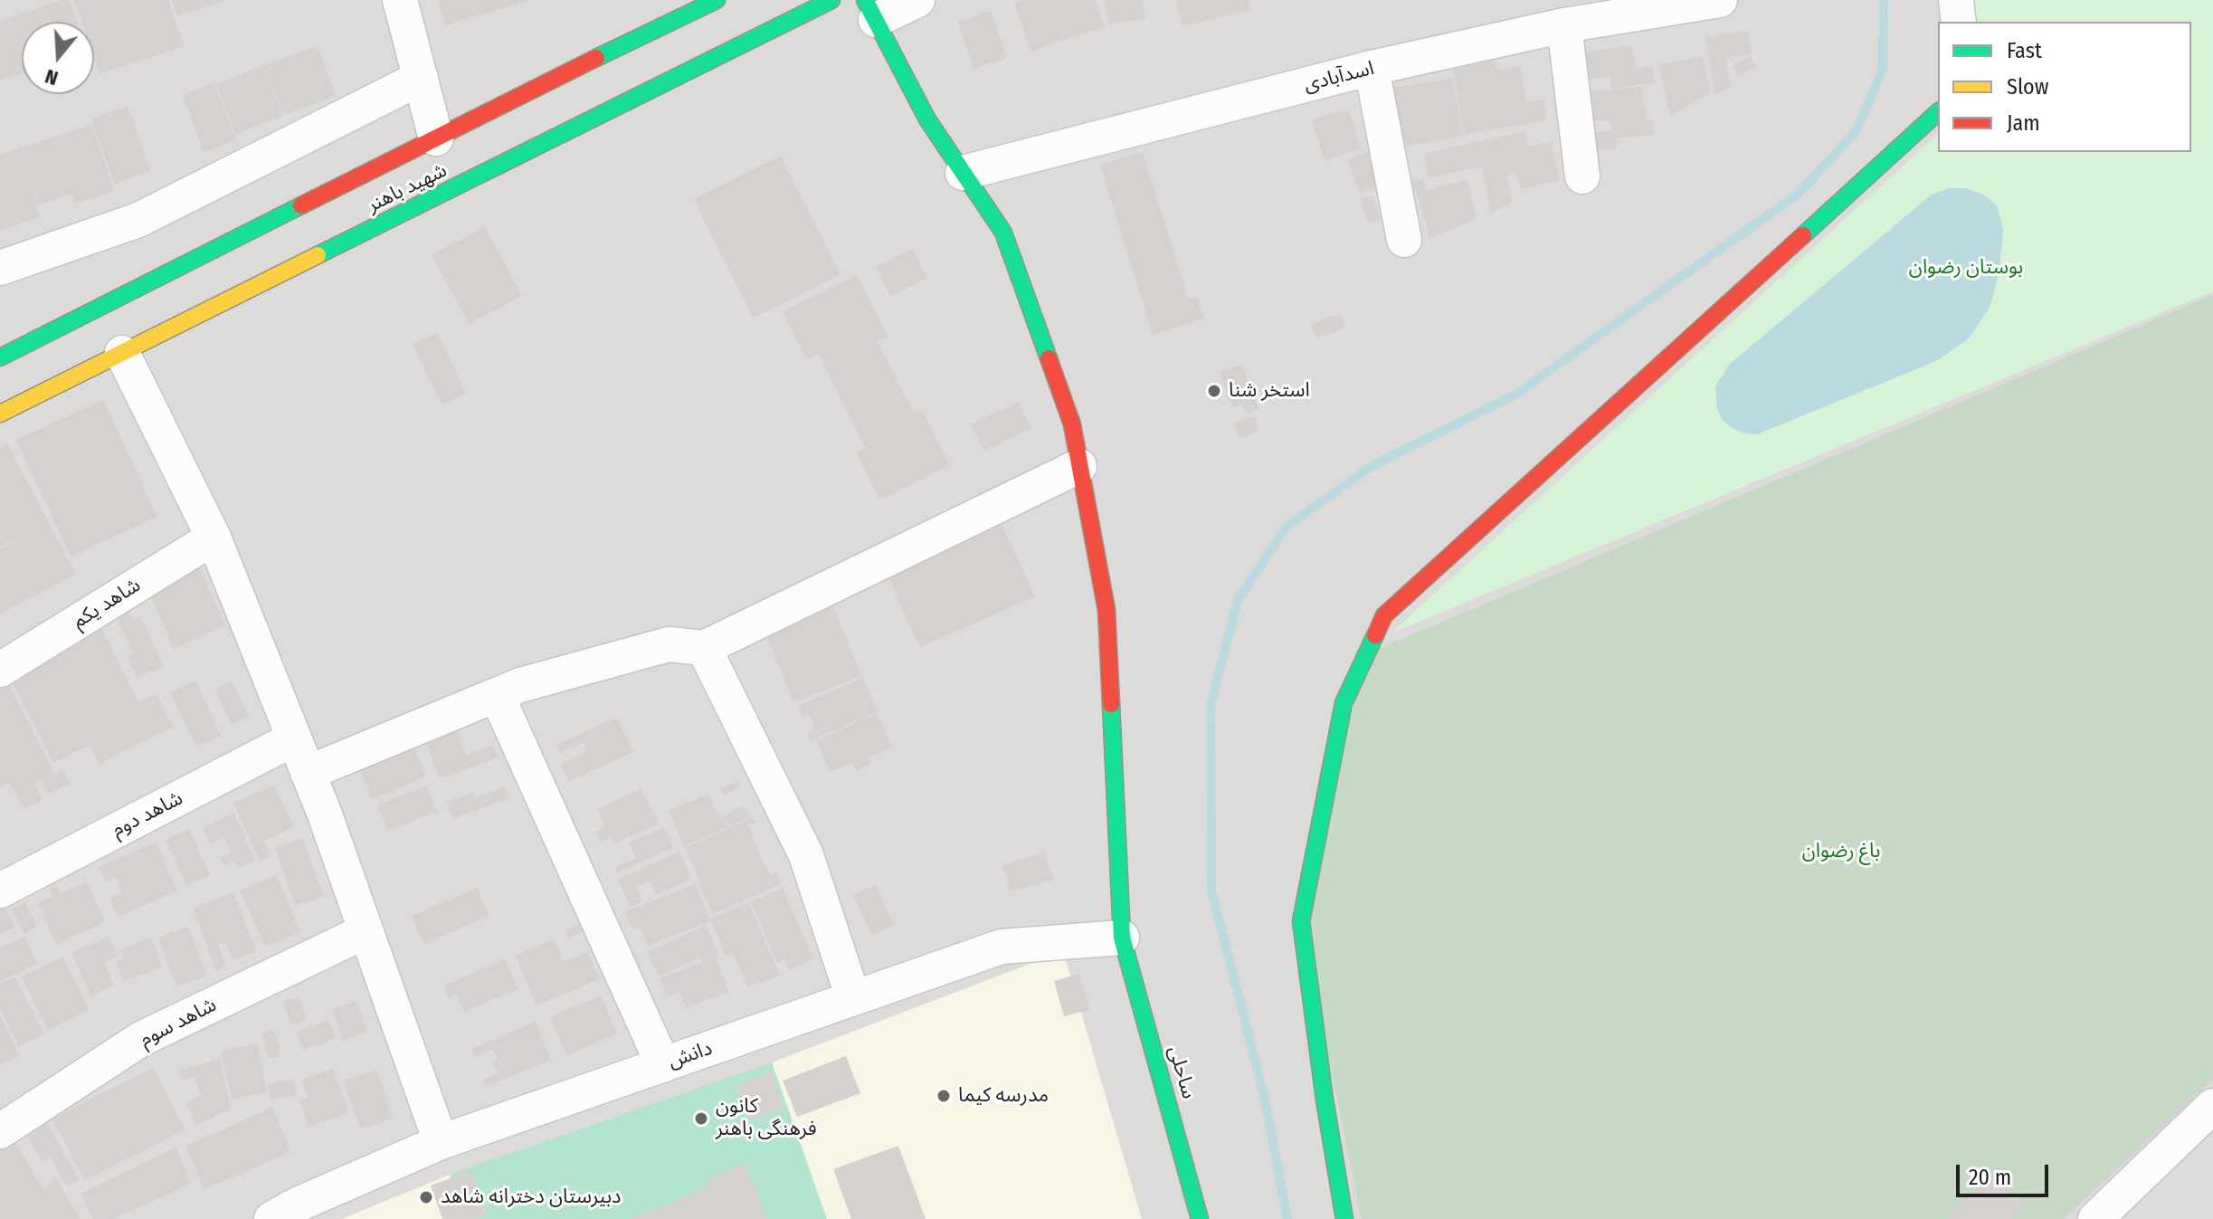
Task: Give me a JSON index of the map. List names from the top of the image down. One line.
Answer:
{"streets":{"street":["اسدآبادی","شهید باهنر","شاهد یکم","شاهد دوم","شاهد سوم","دانش","ساحلی"]},"crossings":[["اسدآبادی","ساحلی"],["دانش","ساحلی"]],"parks":["بوستان رضوان","باغ رضوان"],"places":["استخر شنا","مدرسه کیما","کانون فرهنگی باهنر","دبیرستان دخترانه شاهد"],"legend":["Fast","Slow","Jam"],"scale_bar":"20 m","north":"bottom"}
